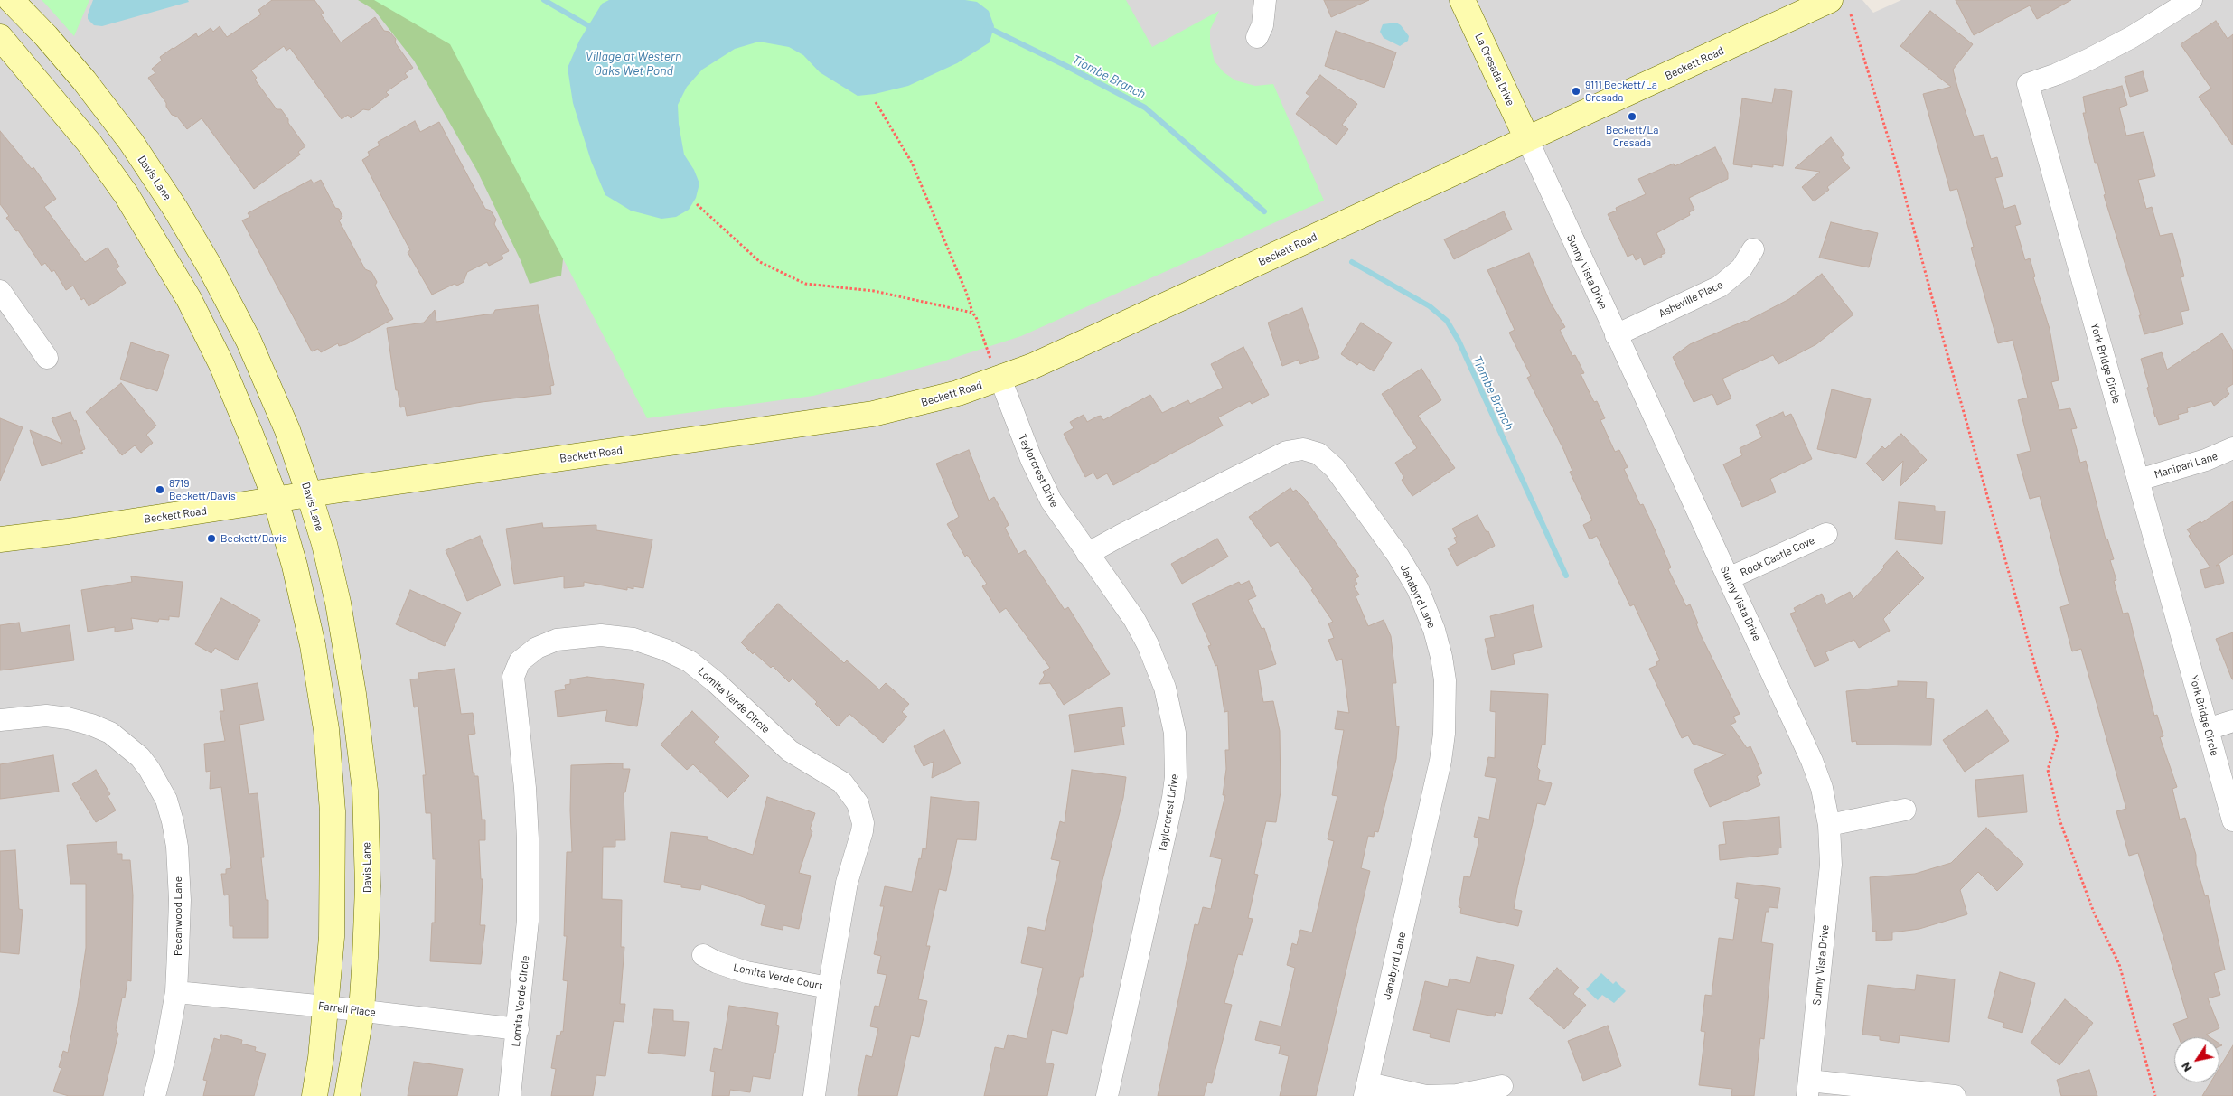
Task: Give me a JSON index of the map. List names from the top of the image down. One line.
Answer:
{"streets":{"main road":["Beckett Road","La Cresada Drive","Davis Lane"],"street":["Sunny Vista Drive","Asheville Place","York Bridge Circle","Manipari Lane","Taylorcrest Drive","Rock Castle Cove","Janabyrd Lane","Lomita Verde Circle","Pecanwood Lane","Lomita Verde Court","Farrell Place"]},"crossings":[["Beckett Road","La Cresada Drive"],["Beckett Road","Davis Lane"],["Beckett Road","Sunny Vista Drive"],["Beckett Road","Taylorcrest Drive"],["La Cresada Drive","Sunny Vista Drive"],["Davis Lane","Farrell Place"],["Sunny Vista Drive","Asheville Place"],["Sunny Vista Drive","Rock Castle Cove"],["York Bridge Circle","Manipari Lane"],["Taylorcrest Drive","Janabyrd Lane"],["Lomita Verde Circle","Lomita Verde Court"],["Lomita Verde Circle","Farrell Place"],["Pecanwood Lane","Farrell Place"]],"water":["Village at Western Oaks Wet Pond","Tiombe Branch"],"places":["9111 Beckett/La Cresada","Beckett/La Cresada","8719 Beckett/Davis","Beckett/Davis"],"north":"bottom left"}
